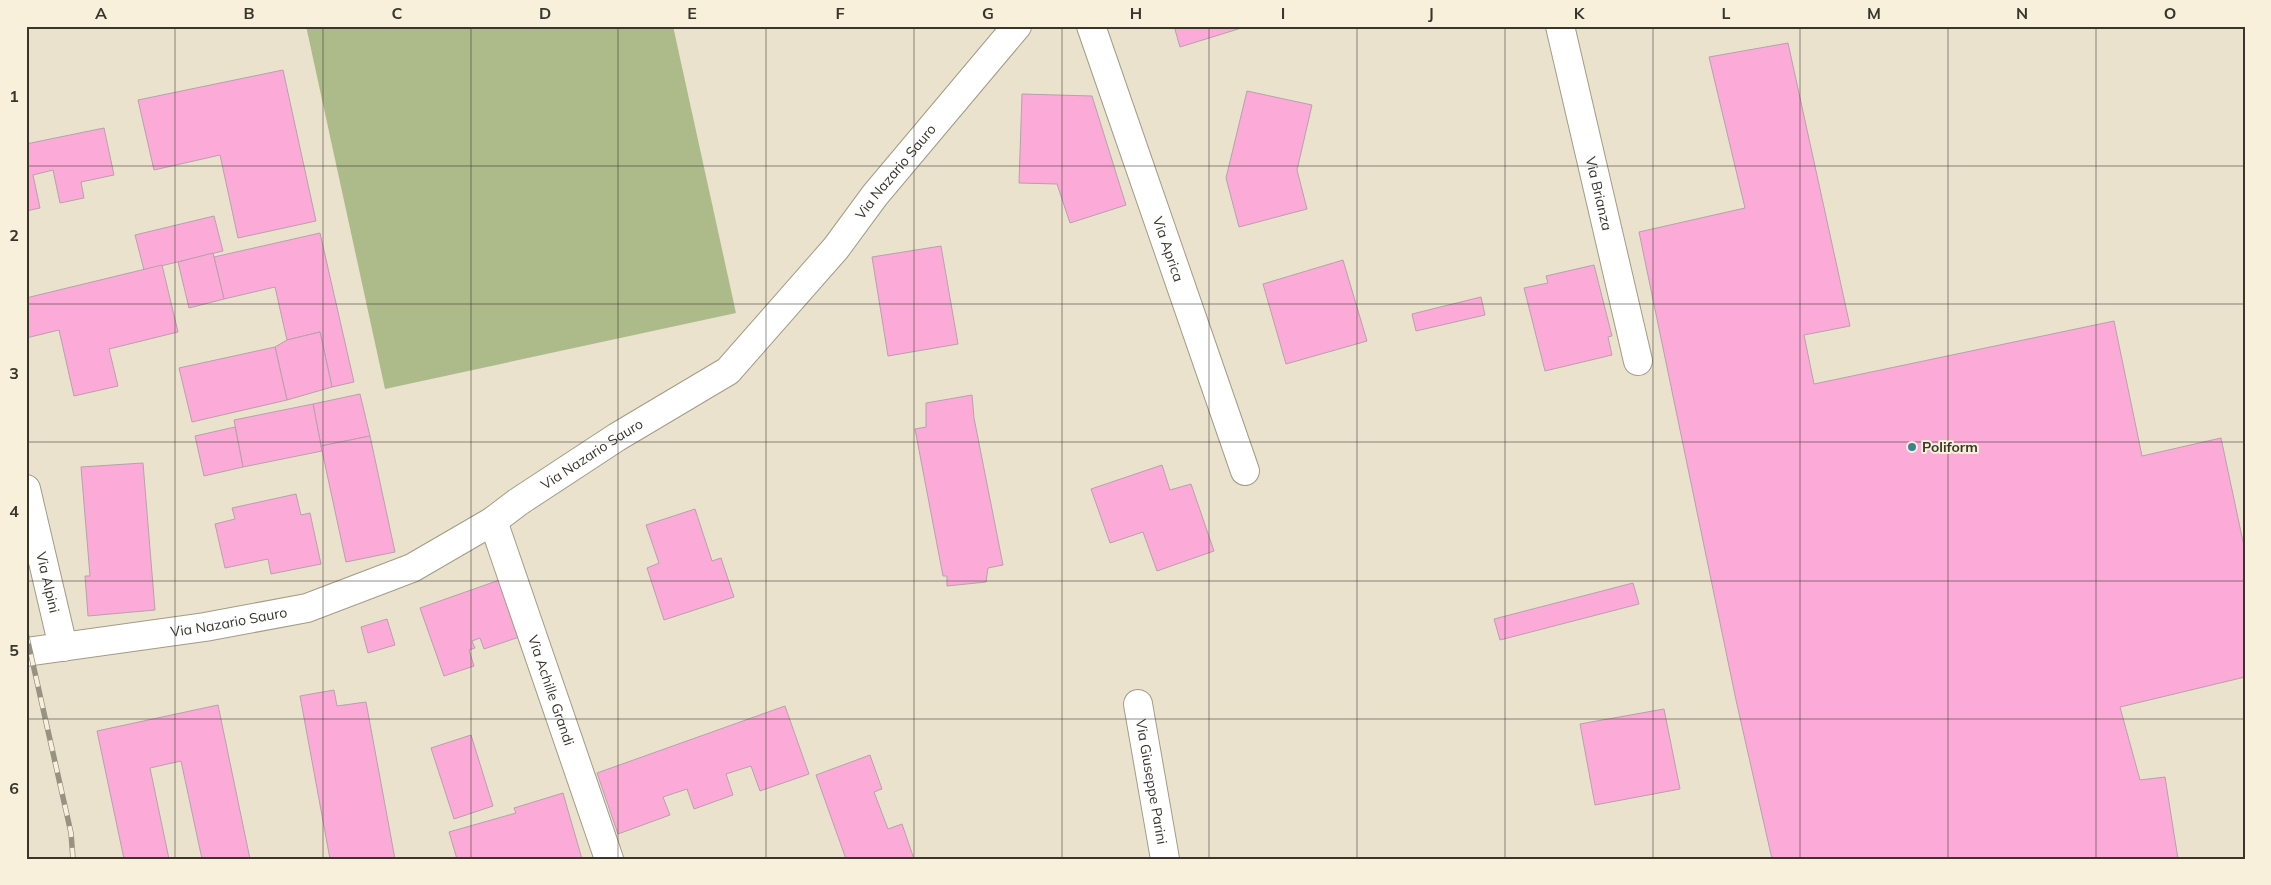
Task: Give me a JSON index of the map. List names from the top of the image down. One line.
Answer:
{"streets":{"street":["Via Nazario Sauro","Via Brianza","Via Aprica","Via Alpini","Via Achille Grandi","Via Giuseppe Parini"]},"crossings":[["Via Nazario Sauro","Via Alpini"],["Via Nazario Sauro","Via Achille Grandi"]],"places":["Poliform"],"grid":{"columns":["A","B","C","D","E","F","G","H","I","J","K","L","M","N","O"],"rows":["1","2","3","4","5","6"]}}
